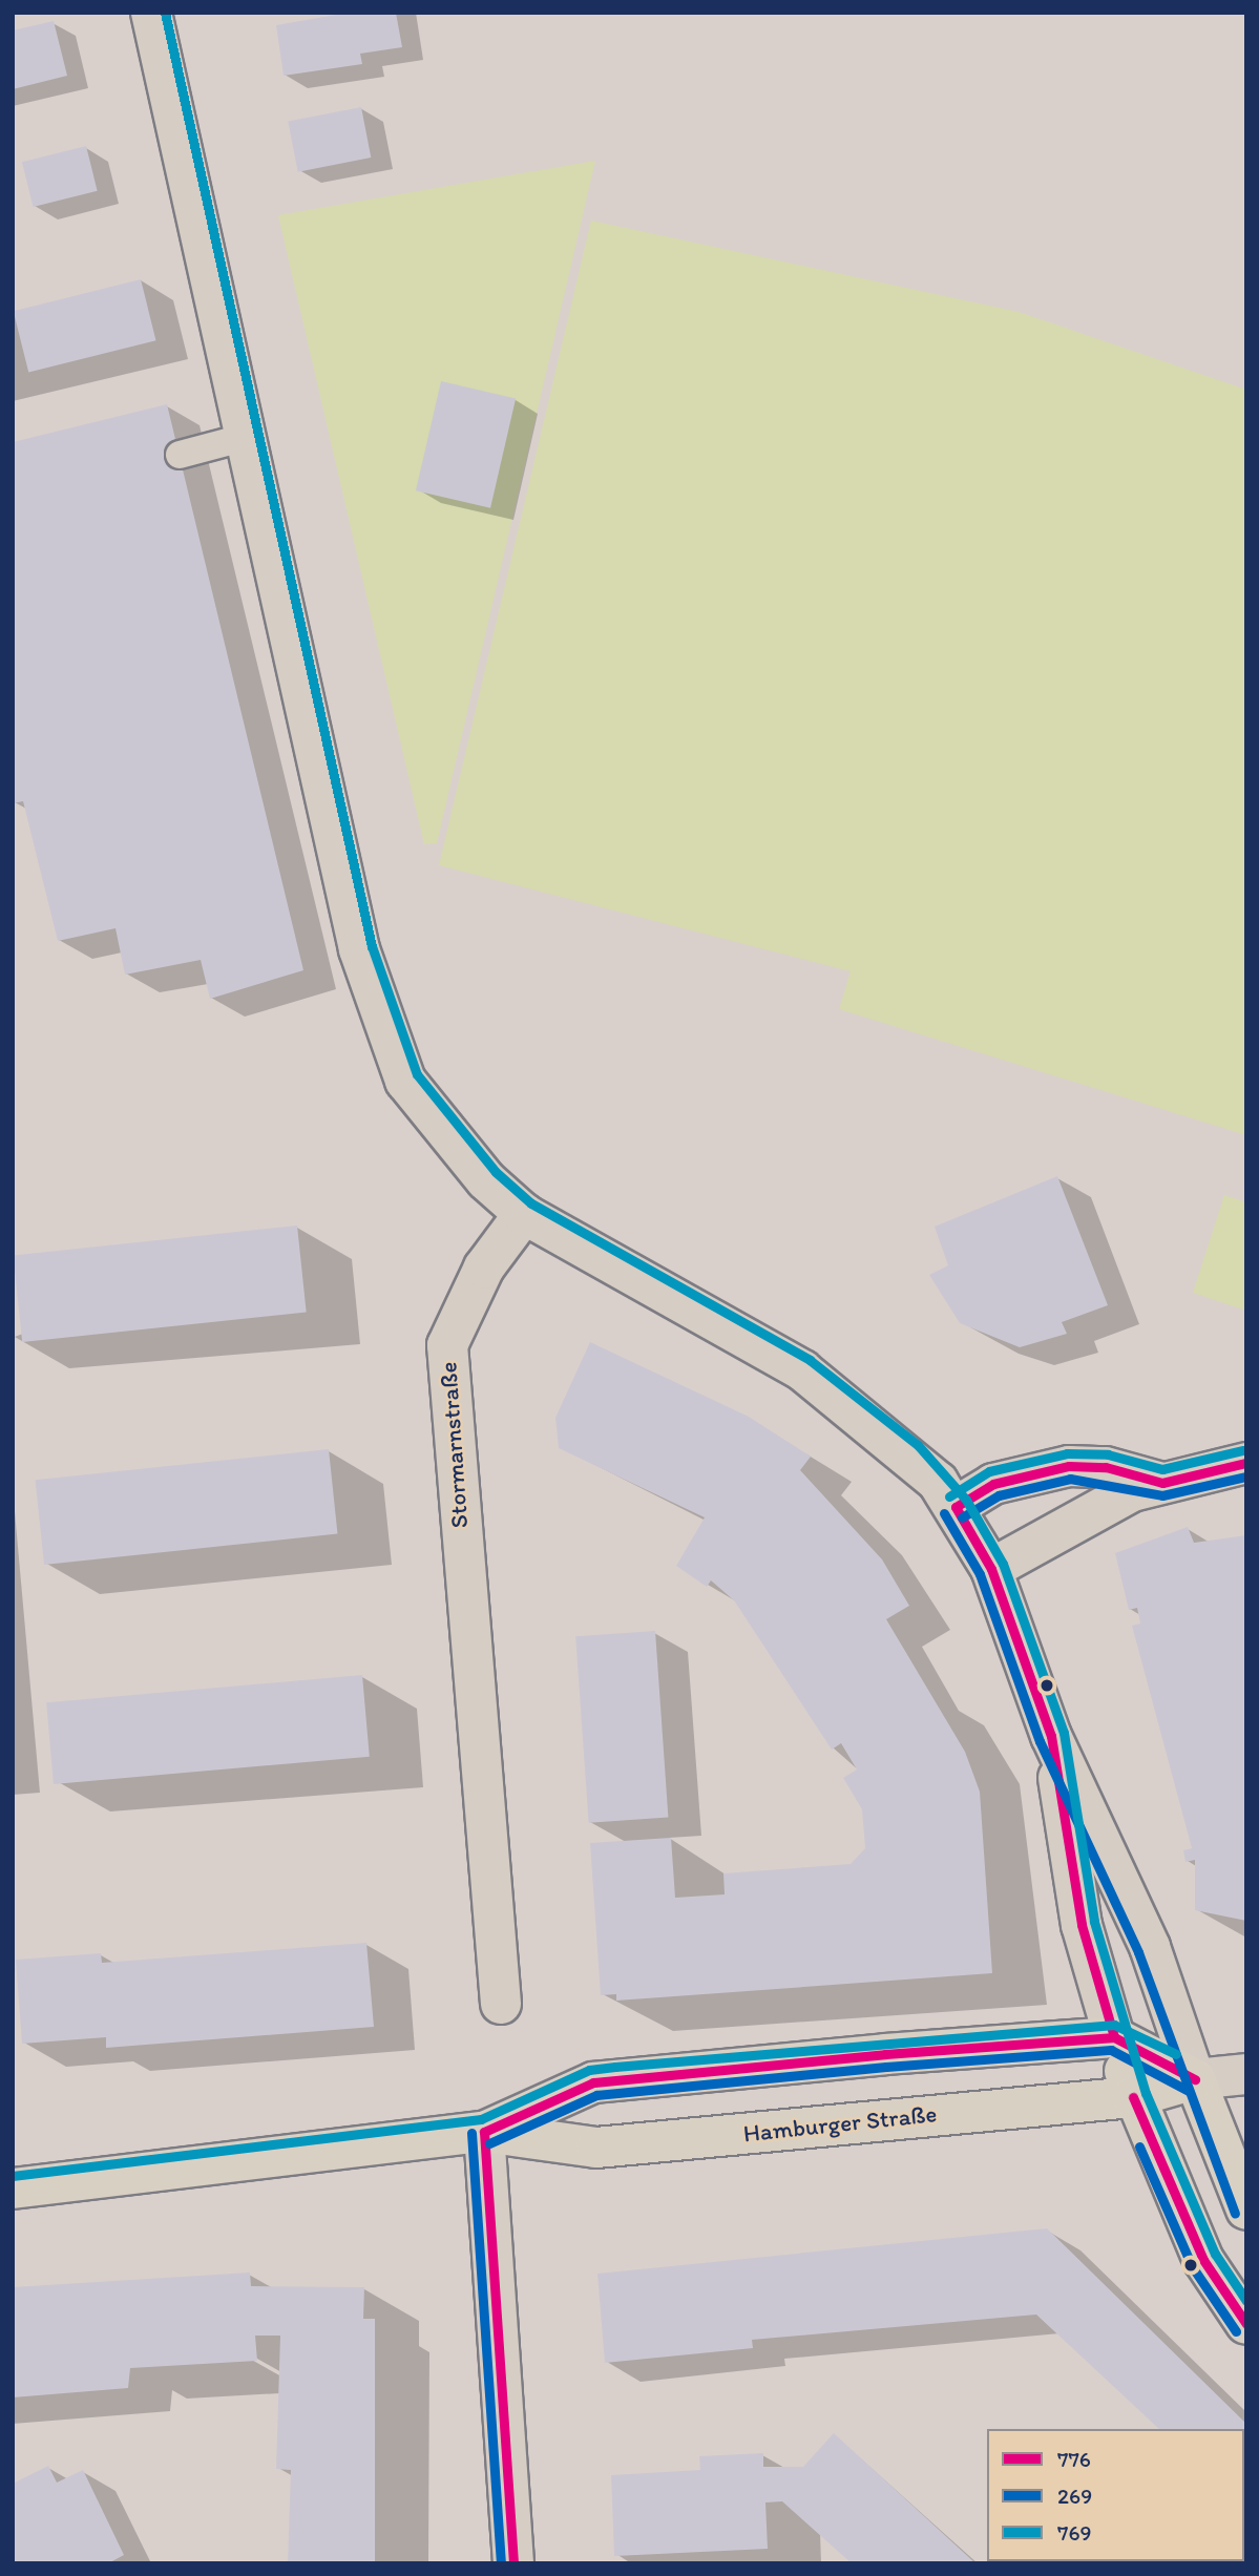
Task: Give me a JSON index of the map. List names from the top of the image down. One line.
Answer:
{"streets":{"main road":["Hamburger Straße"],"street":["Stormarnstraße"]},"lines":["transit line 769","transit line 776","transit line 269"],"legend":["776","269","769"]}
